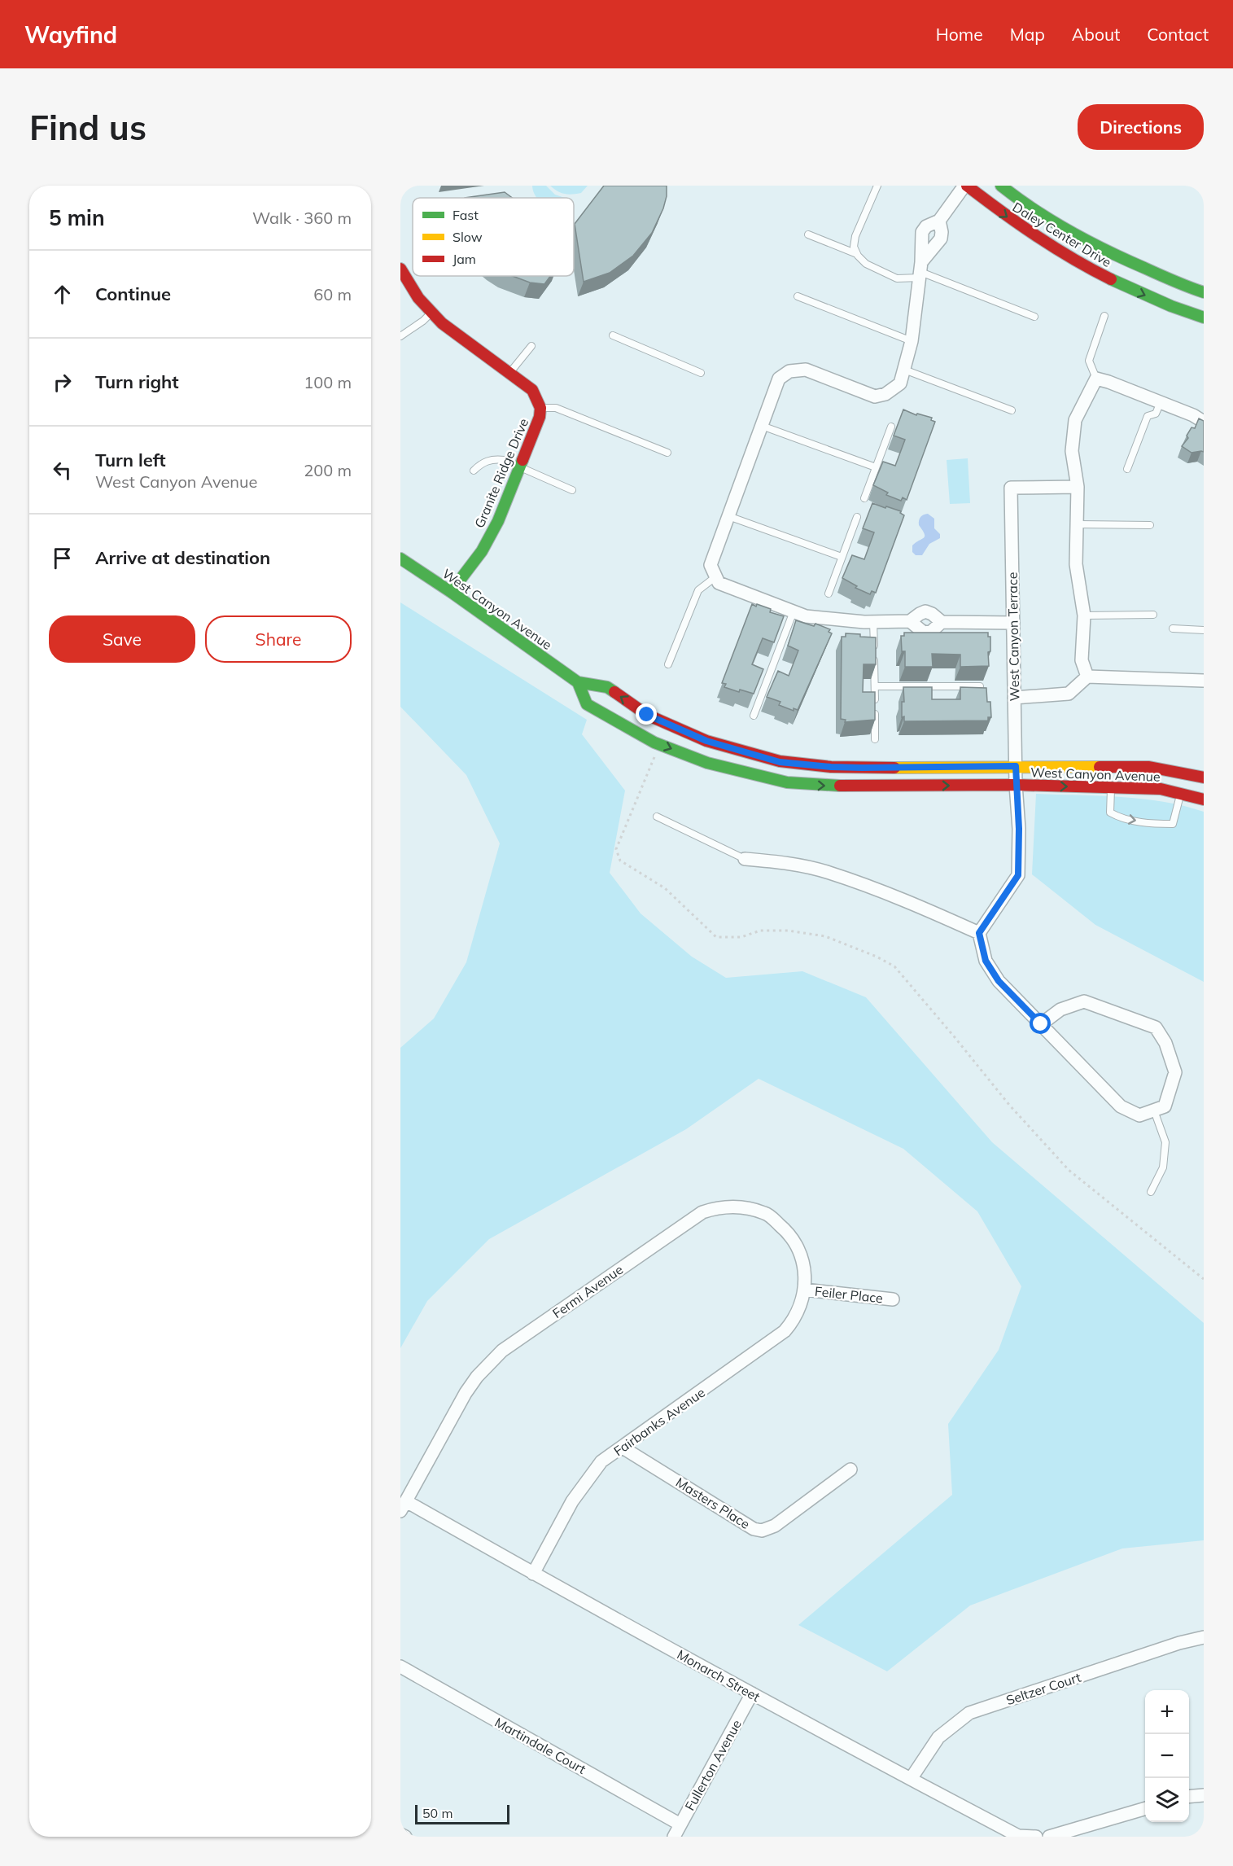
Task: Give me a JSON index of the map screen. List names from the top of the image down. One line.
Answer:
{"streets":{"street":["Daley Center Drive","Granite Ridge Drive","West Canyon Avenue","West Canyon Terrace","Fermi Avenue","Feiler Place","Fairbanks Avenue","Masters Place","Monarch Street","Seltzer Court","Martindale Court","Fullerton Avenue"]},"crossings":[["Granite Ridge Drive","West Canyon Avenue"],["West Canyon Avenue","West Canyon Terrace"],["Fermi Avenue","Feiler Place"],["Fermi Avenue","Fairbanks Avenue"],["Fermi Avenue","Monarch Street"],["Feiler Place","Fairbanks Avenue"],["Fairbanks Avenue","Masters Place"],["Fairbanks Avenue","Monarch Street"],["Monarch Street","Seltzer Court"],["Monarch Street","Fullerton Avenue"],["Martindale Court","Fullerton Avenue"]],"legend":["Fast","Slow","Jam"],"scale_bar":"50 m","page":{"header":"Wayfind","nav":["Home","Map","About","Contact"],"buttons":["Directions",["Save","Share"]],"title":"Find us","heading":["5 min","Walk · 360 m"],"list":[["Continue","60 m"],["Turn right","100 m"],["Turn left","West Canyon Avenue","200 m"],"Arrive at destination"],"map_buttons":["+","−"],"scale":"50 m"}}
